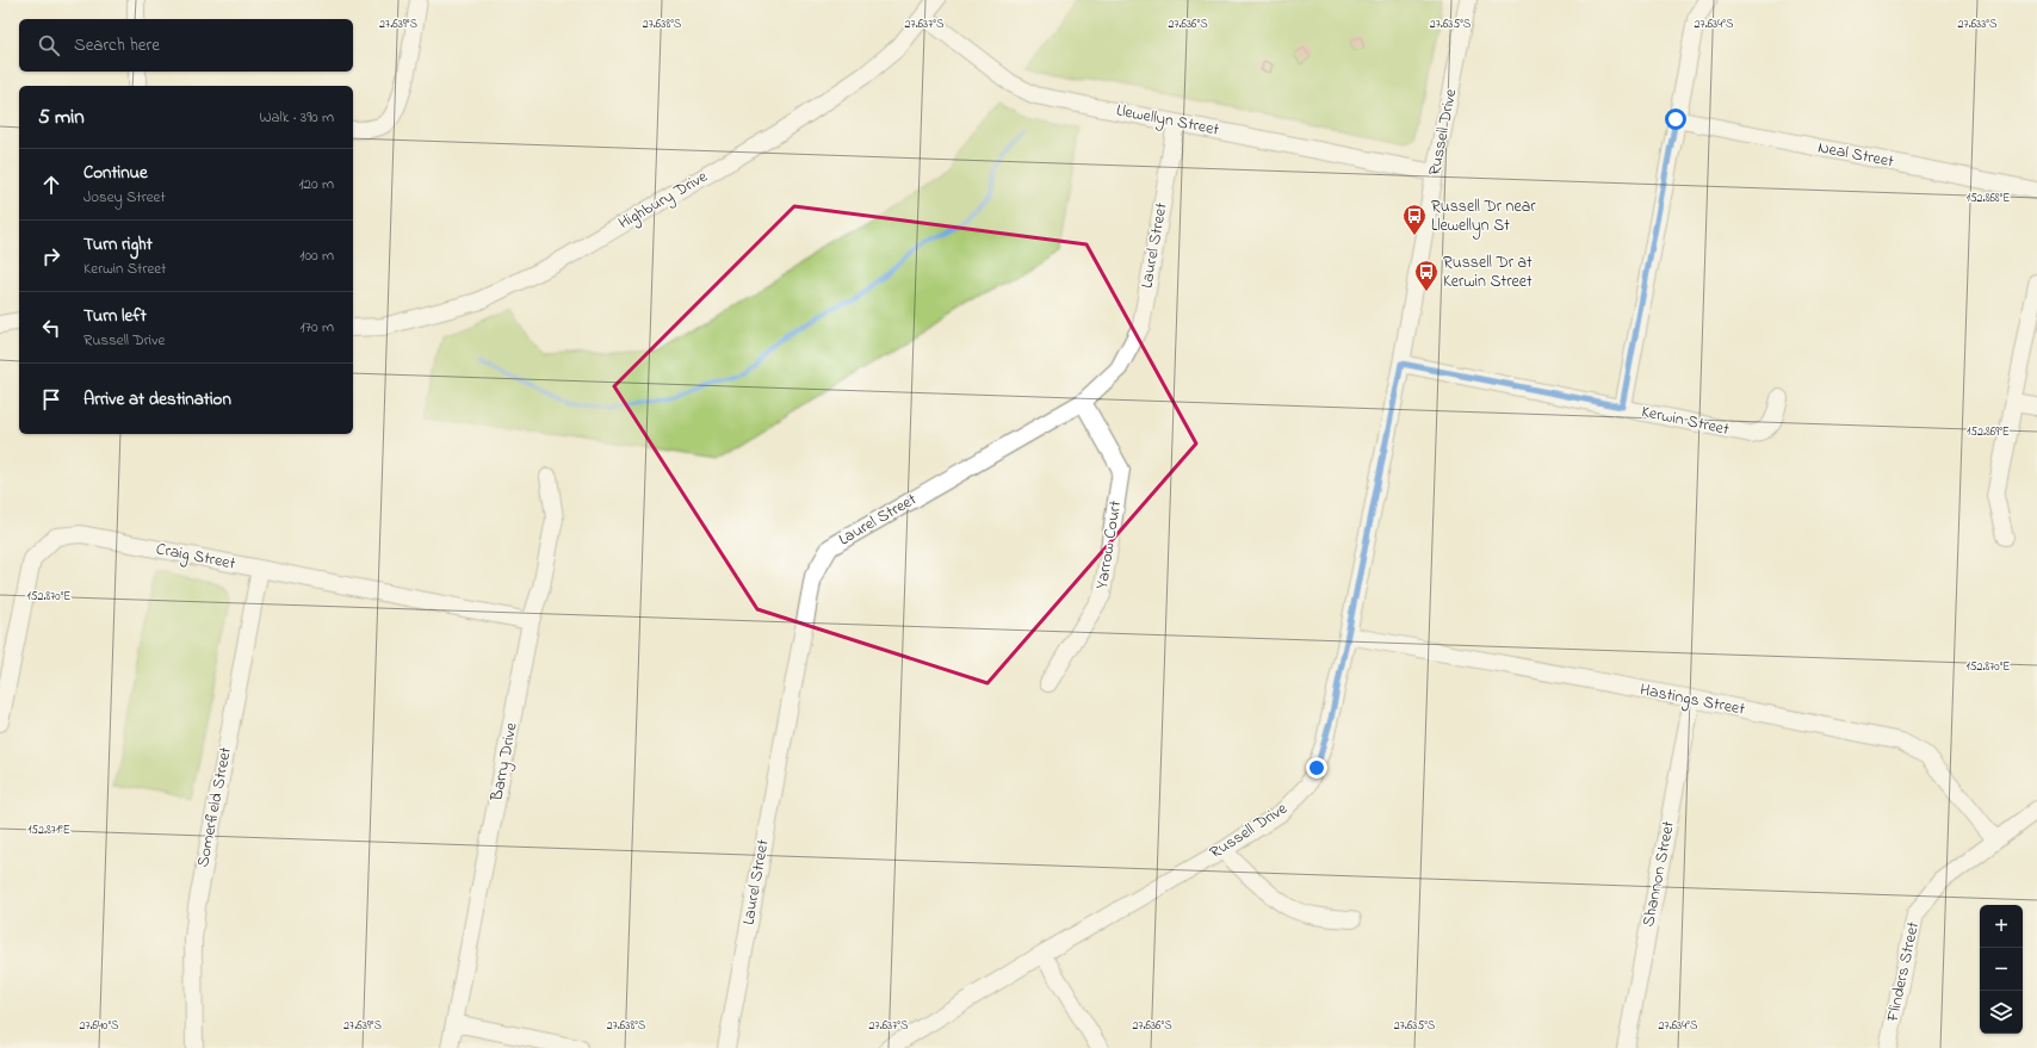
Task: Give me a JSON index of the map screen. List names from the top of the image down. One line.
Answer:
{"streets":{"street":["Llewellyn Street","Russell Drive","Neal Street","Highbury Drive","Laurel Street","Kerwin Street","Yarrow Court","Craig Street","Hastings Street","Barry Drive","Somerfield Street","Shannon Street","Flinders Street"]},"crossings":[["Llewellyn Street","Russell Drive"],["Llewellyn Street","Highbury Drive"],["Llewellyn Street","Laurel Street"],["Russell Drive","Kerwin Street"],["Russell Drive","Hastings Street"],["Laurel Street","Yarrow Court"],["Craig Street","Barry Drive"],["Craig Street","Somerfield Street"],["Hastings Street","Shannon Street"],["Hastings Street","Flinders Street"]],"places":{"bus stop":["Russell Dr near Llewellyn St","Russell Dr at Kerwin Street"]},"page":{"search":"Search here","heading":["5 min","Walk · 390 m"],"list":[["Continue","Josey Street","120 m"],["Turn right","Kerwin Street","100 m"],["Turn left","Russell Drive","170 m"],"Arrive at destination"],"map_buttons":["+","−"]},"coordinates":["27.639°S","27.638°S","27.637°S","27.636°S","27.635°S","27.634°S","27.633°S","152.868°E","152.869°E","152.870°E","152.871°E","27.640°S"]}
